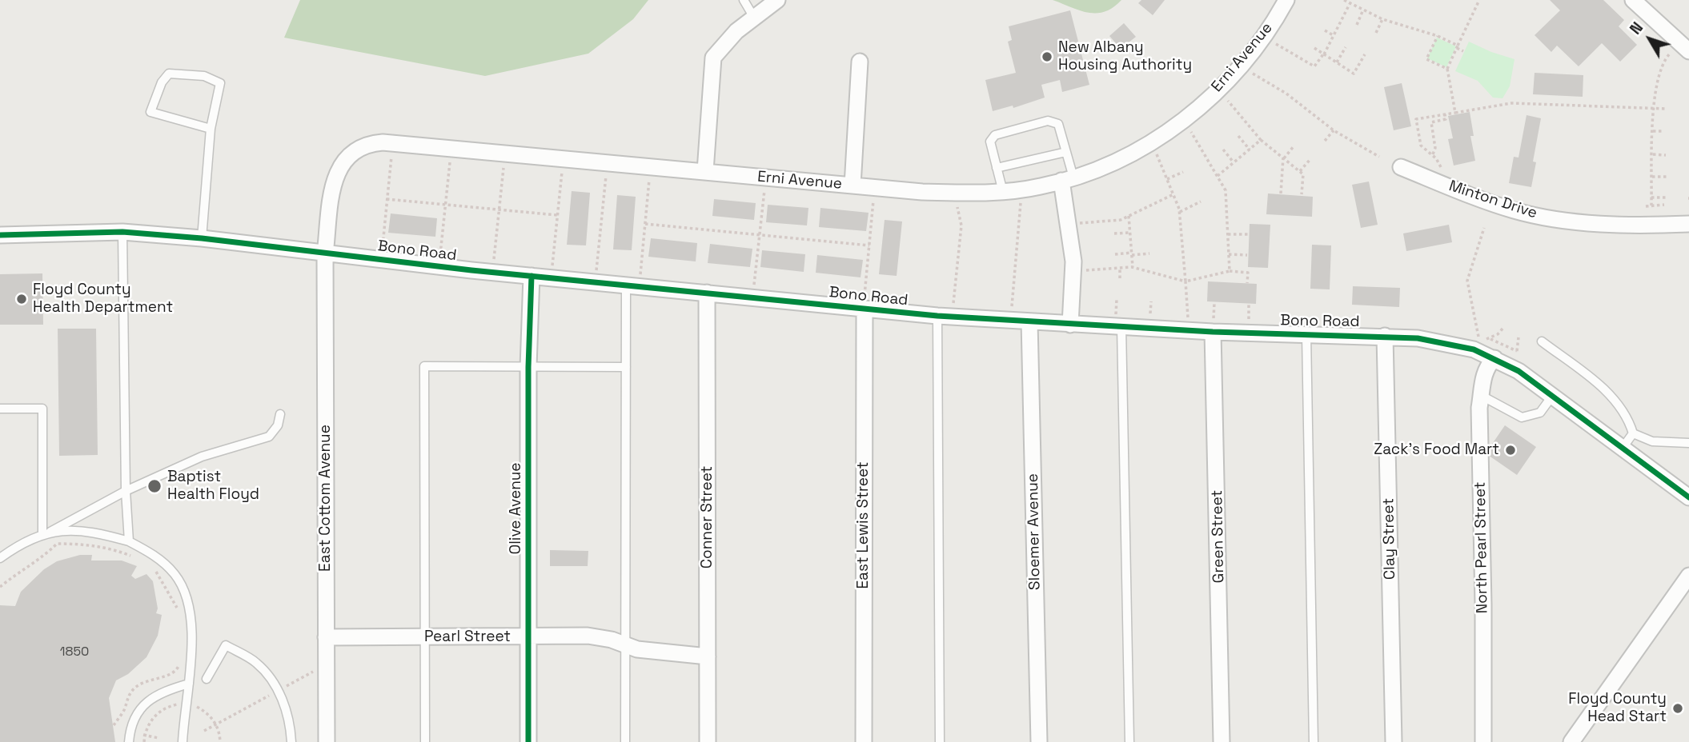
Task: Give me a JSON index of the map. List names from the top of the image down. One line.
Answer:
{"streets":{"street":["Erni Avenue","Minton Drive","Bono Road","East Cottom Avenue","Olive Avenue","Conner Street","East Lewis Street","Sloemer Avenue","Green Street","Clay Street","North Pearl Street","Pearl Street"]},"crossings":[["Erni Avenue","Bono Road"],["Erni Avenue","East Cottom Avenue"],["Bono Road","East Cottom Avenue"],["Bono Road","Olive Avenue"],["Bono Road","Conner Street"],["Bono Road","East Lewis Street"],["Bono Road","Sloemer Avenue"],["Bono Road","Green Street"],["Bono Road","Clay Street"],["Bono Road","North Pearl Street"],["East Cottom Avenue","Pearl Street"],["Olive Avenue","Pearl Street"],["Conner Street","Pearl Street"]],"places":["New Albany Housing Authority","Floyd County Health Department","Zack's Food Mart","Baptist Health Floyd","Floyd County Head Start"],"house_numbers":["1850"],"north":"top left"}
